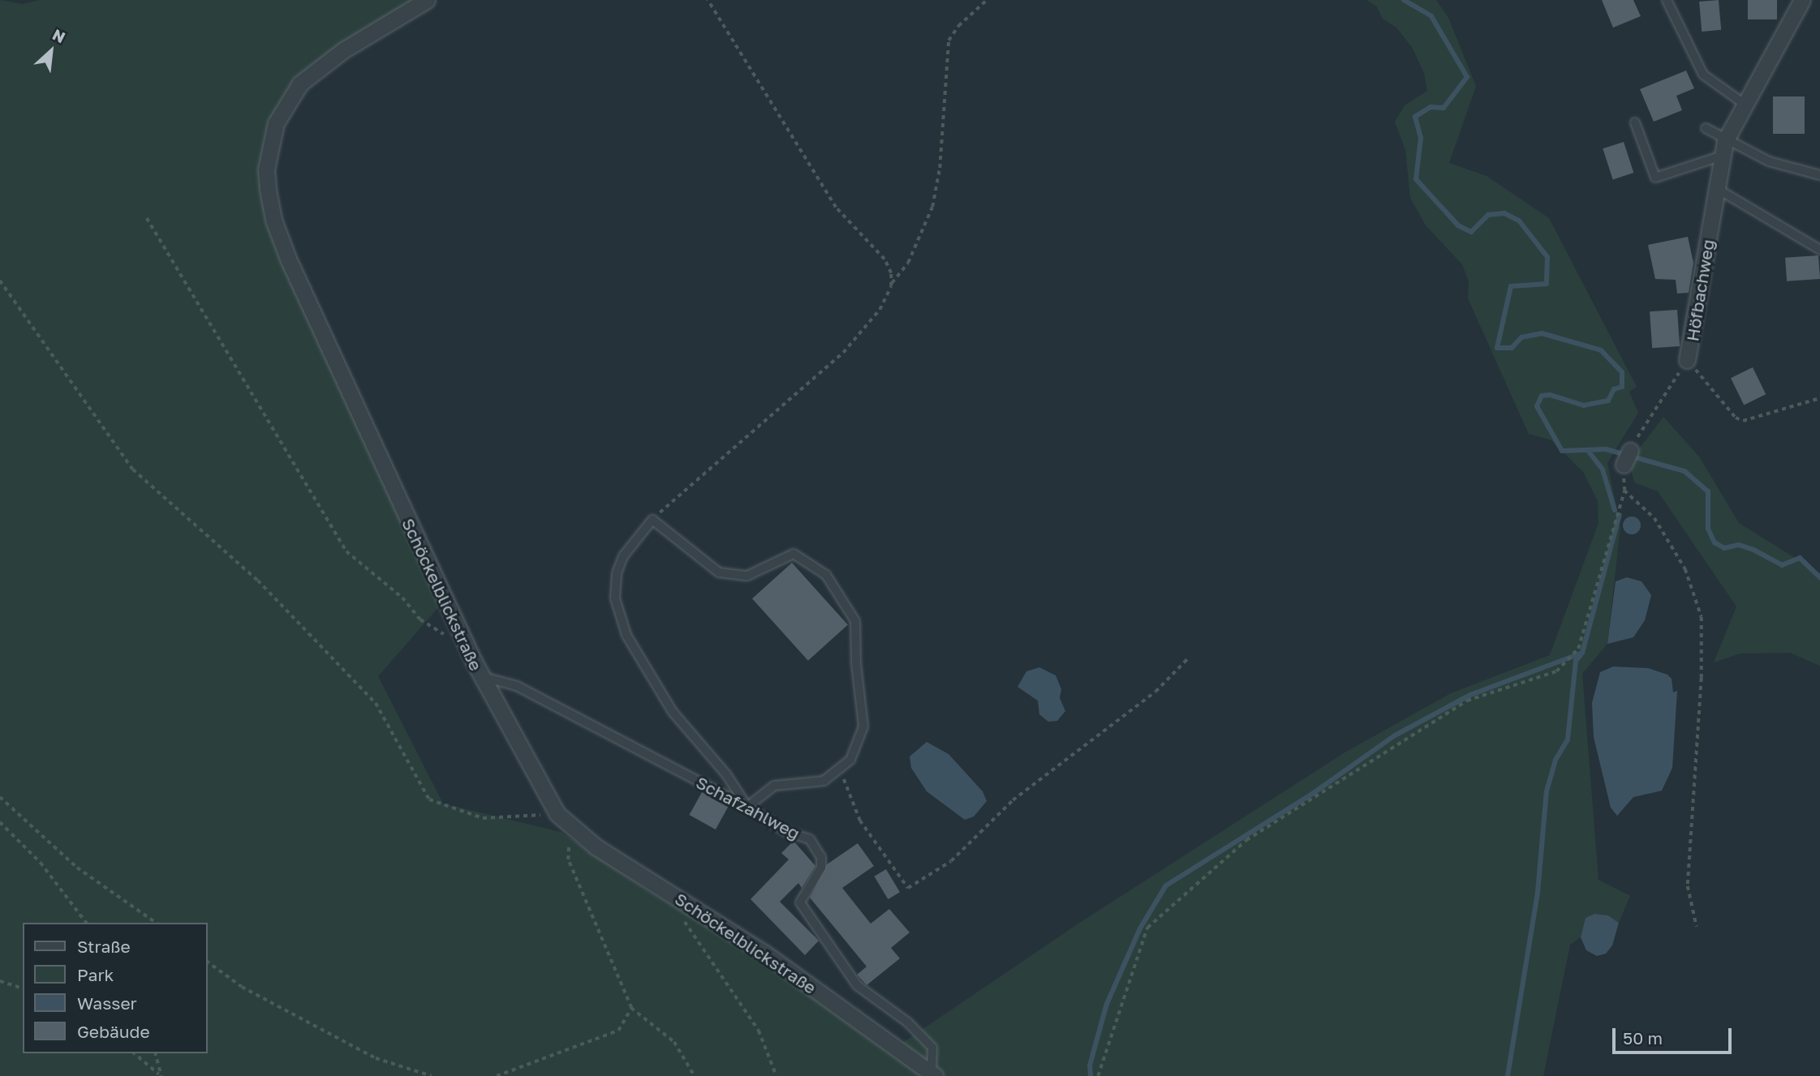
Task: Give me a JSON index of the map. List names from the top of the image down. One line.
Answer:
{"streets":{"street":["Höfbachweg","Schöckelblickstraße"],"lane":["Schafzahlweg"]},"crossings":[["Schöckelblickstraße","Schafzahlweg"]],"legend":["Straße","Park","Wasser","Gebäude"],"scale_bar":"50 m","north":"top right"}
